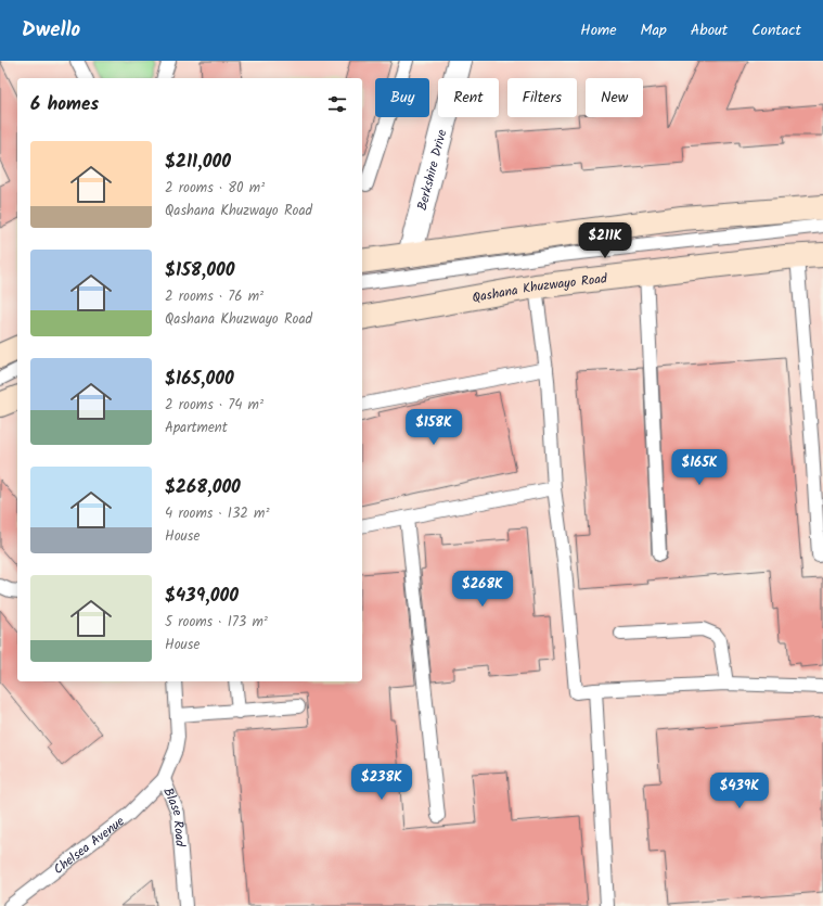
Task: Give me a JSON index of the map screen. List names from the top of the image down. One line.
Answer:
{"streets":{"main road":["Qashana Khuzwayo Road"],"street":["Berkshire Drive"],"lane":["Blase Road","Chelsea Avenue"]},"crossings":[["Blase Road","Chelsea Avenue"]],"page":{"header":"Dwello","nav":["Home","Map","About","Contact"],"chip":["Buy","Rent","Filters","New"],"heading":"6 homes","list":[{"name":"$211,000","note":"2 rooms · 80 m² · Qashana Khuzwayo Road"},{"name":"$158,000","note":"2 rooms · 76 m² · Qashana Khuzwayo Road"},{"name":"$165,000","note":"2 rooms · 74 m² · Apartment"},{"name":"$268,000","note":"4 rooms · 132 m² · House"},{"name":"$439,000","note":"5 rooms · 173 m² · House"}],"price":["$211K","$158K","$165K","$268K","$238K","$439K"]}}
